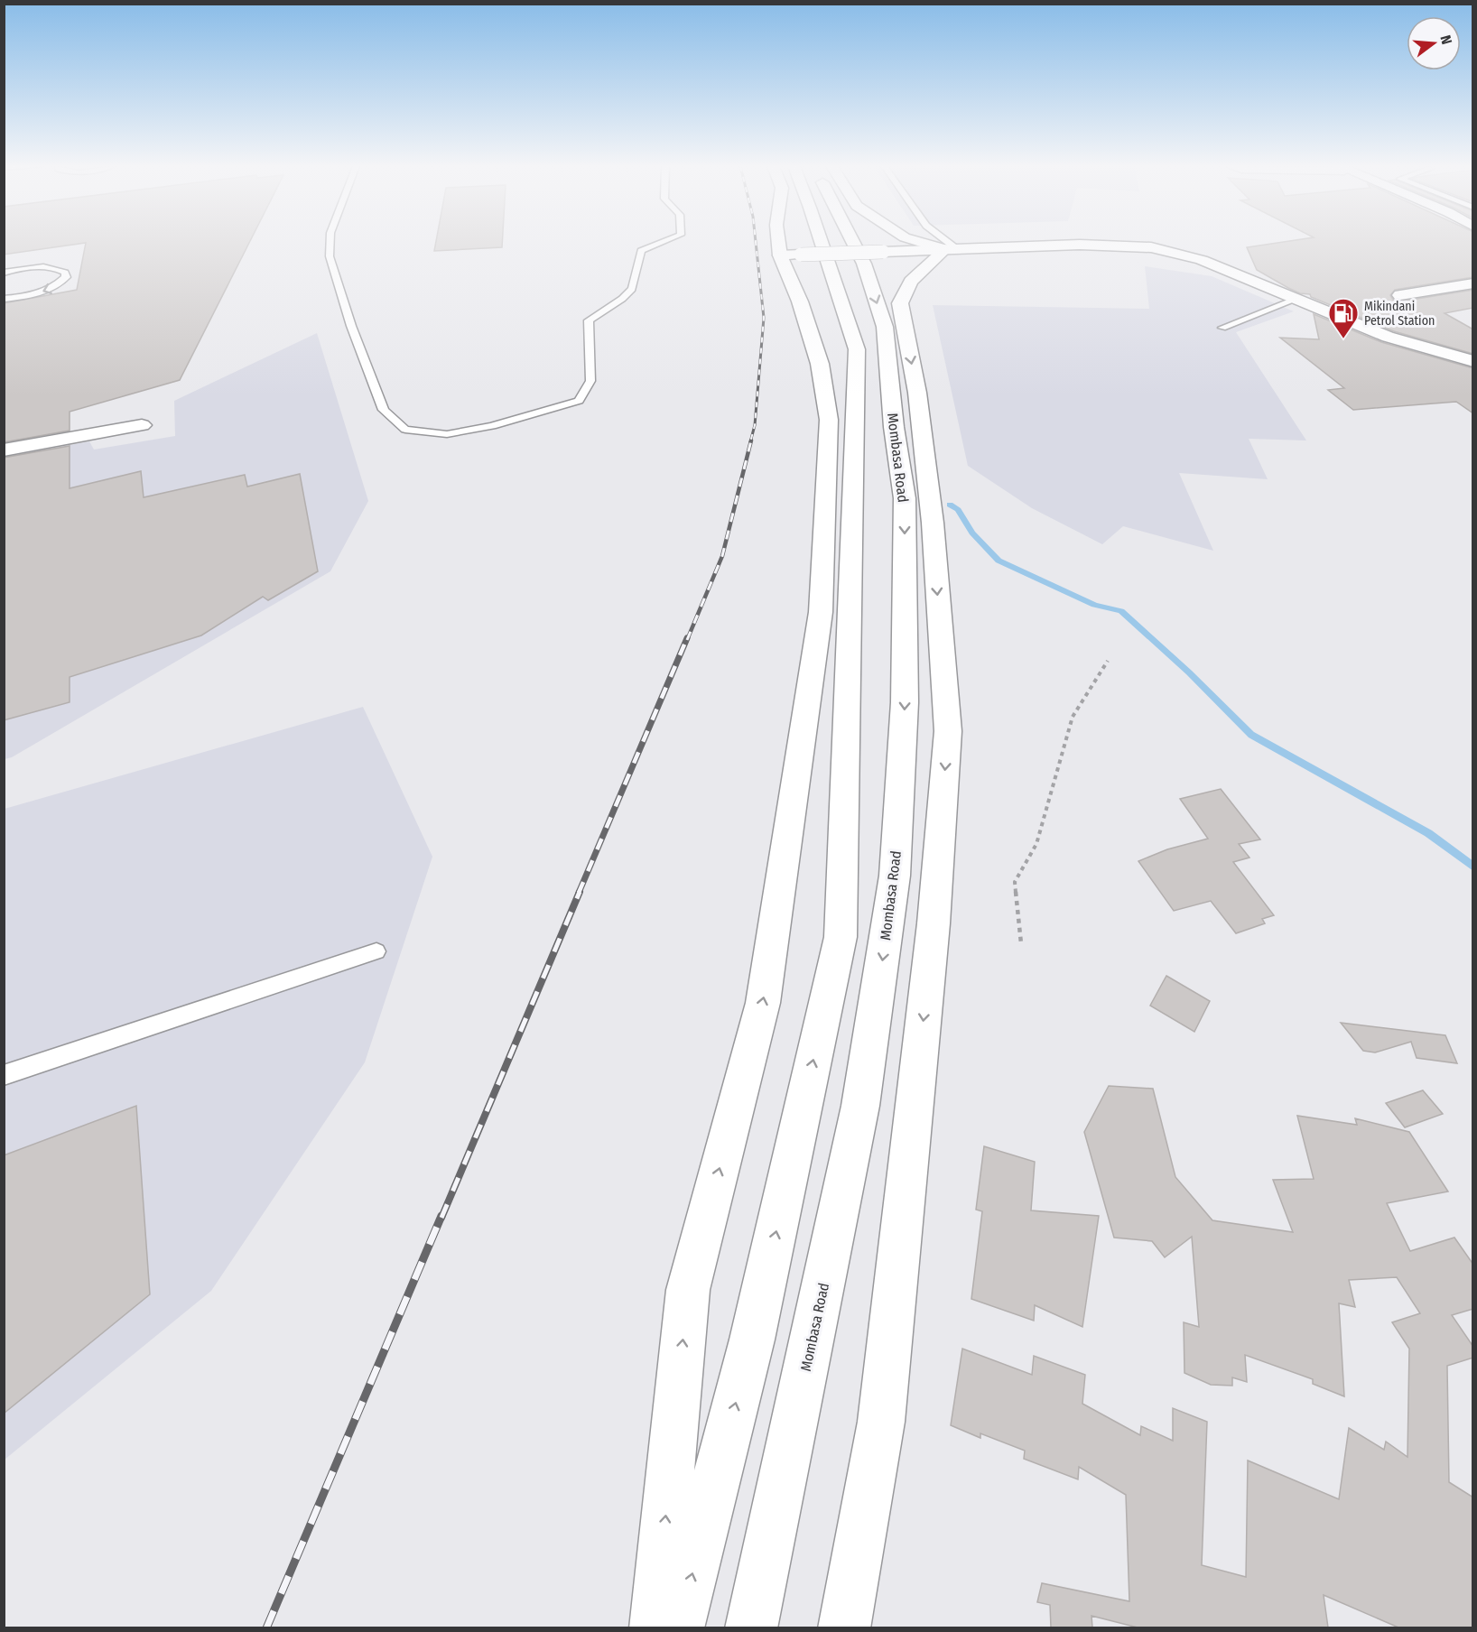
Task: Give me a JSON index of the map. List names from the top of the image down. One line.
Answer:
{"streets":{"main road":["Mombasa Road"]},"places":{"fuel station":["Mikindani Petrol Station"]},"north":"right"}
